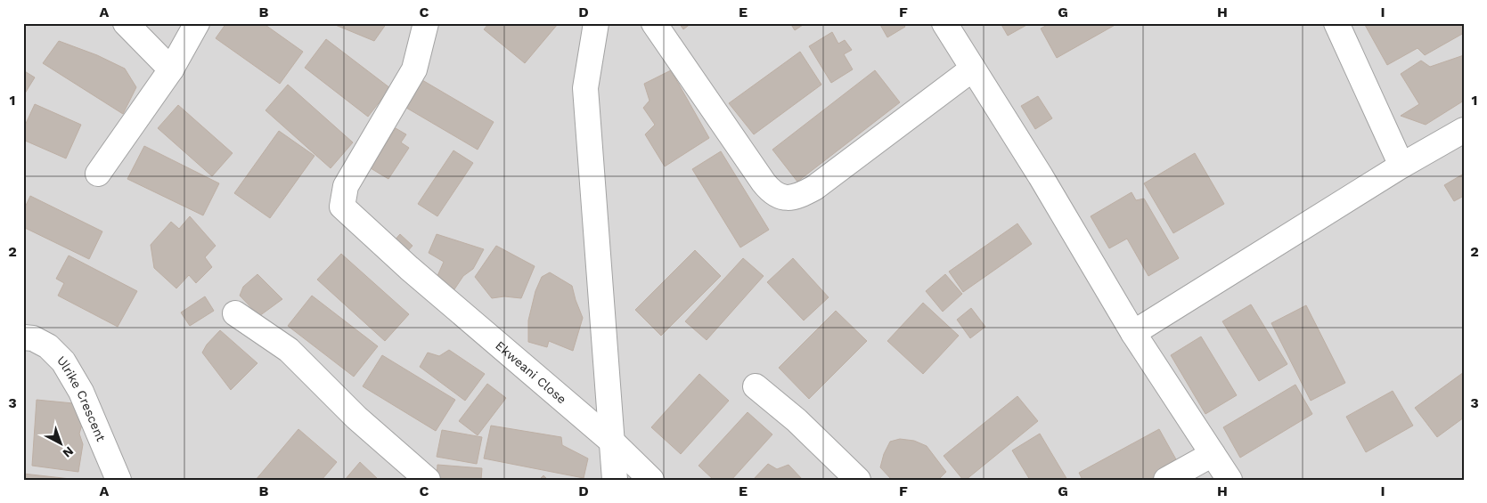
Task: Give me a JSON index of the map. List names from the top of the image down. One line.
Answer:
{"streets":{"street":["Ekweani Close","Ulrike Crescent"]},"north":"bottom right","grid":{"columns":["A","B","C","D","E","F","G","H","I"],"rows":["1","2","3"]}}
